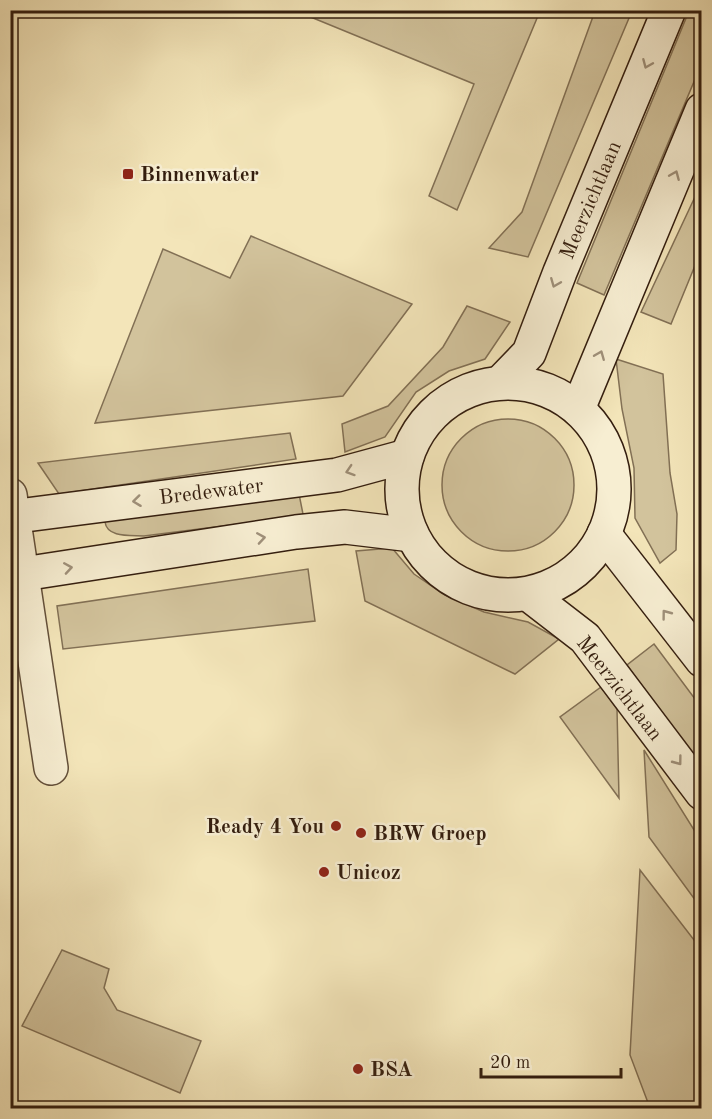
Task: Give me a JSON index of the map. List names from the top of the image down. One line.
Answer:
{"streets":{"street":["Meerzichtlaan","Bredewater"]},"crossings":[["Meerzichtlaan","Bredewater"]],"places":{"transit":["Binnenwater"],"other":["Ready 4 You","BRW Groep","Unicoz","BSA"]},"scale_bar":"20 m"}
